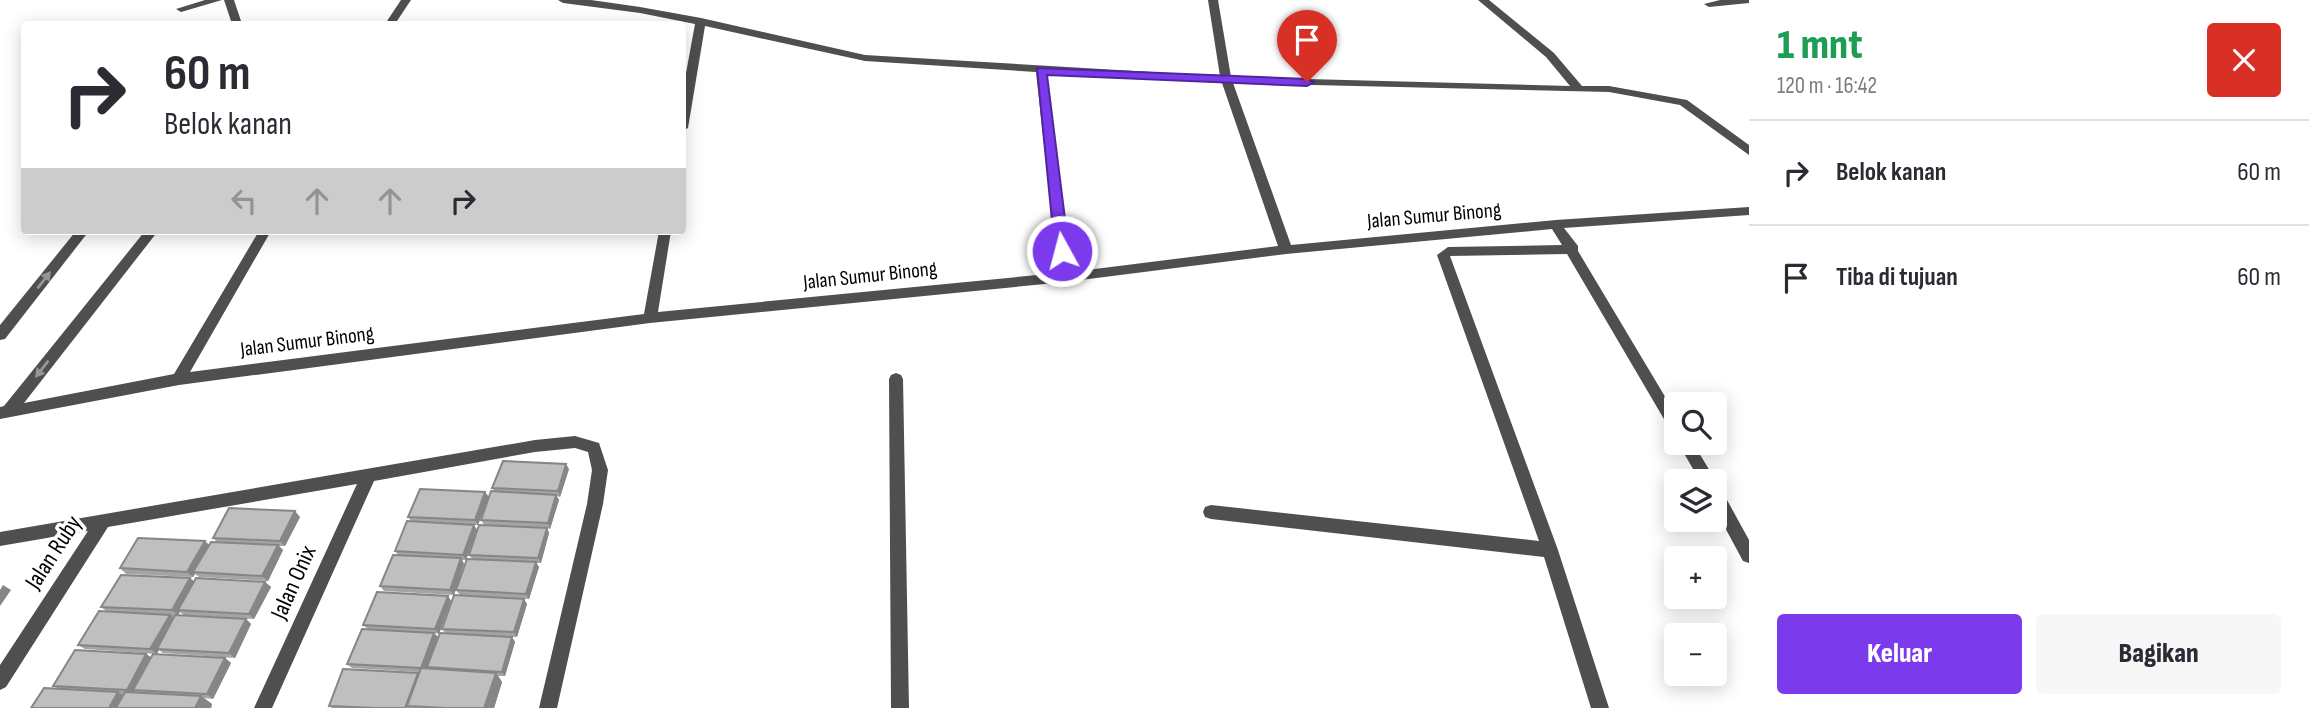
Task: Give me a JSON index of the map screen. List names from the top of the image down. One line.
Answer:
{"streets":{"street":["Jalan Sumur Binong","Jalan Ruby","Jalan Onix"]},"page":{"heading":["1 mnt","120 m · 16:42"],"turn":["60 m","Belok kanan"],"list":[{"name":"Belok kanan","value":"60 m"},{"name":"Tiba di tujuan","value":"60 m"}],"map_buttons":["+","−"],"buttons":["Keluar","Bagikan"]}}
